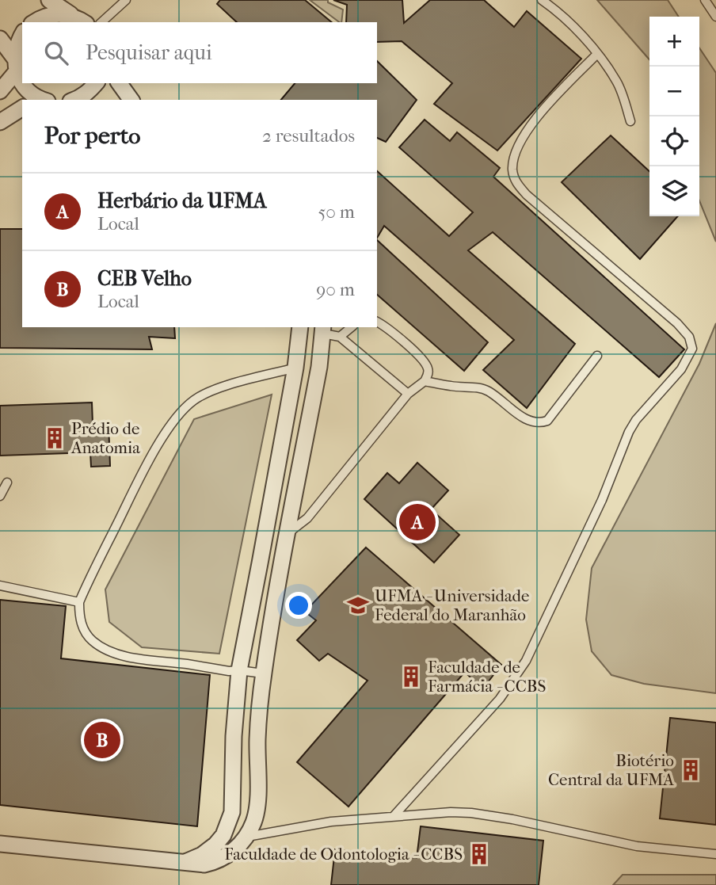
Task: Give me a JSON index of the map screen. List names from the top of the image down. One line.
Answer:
{"places":{"building":["Prédio de Anatomia","Faculdade de Farmácia - CCBS","Biotério Central da UFMA","Faculdade de Odontologia - CCBS"],"school or university":["UFMA - Universidade Federal do Maranhão"]},"page":{"map_buttons":["+","−"],"search":"Pesquisar aqui","heading":["Por perto","2 resultados"],"list":[{"mark":"A","name":"Herbário da UFMA","note":"Local","value":"50 m"},{"mark":"B","name":"CEB Velho","note":"Local","value":"90 m"}],"pins":["A","B"]}}
